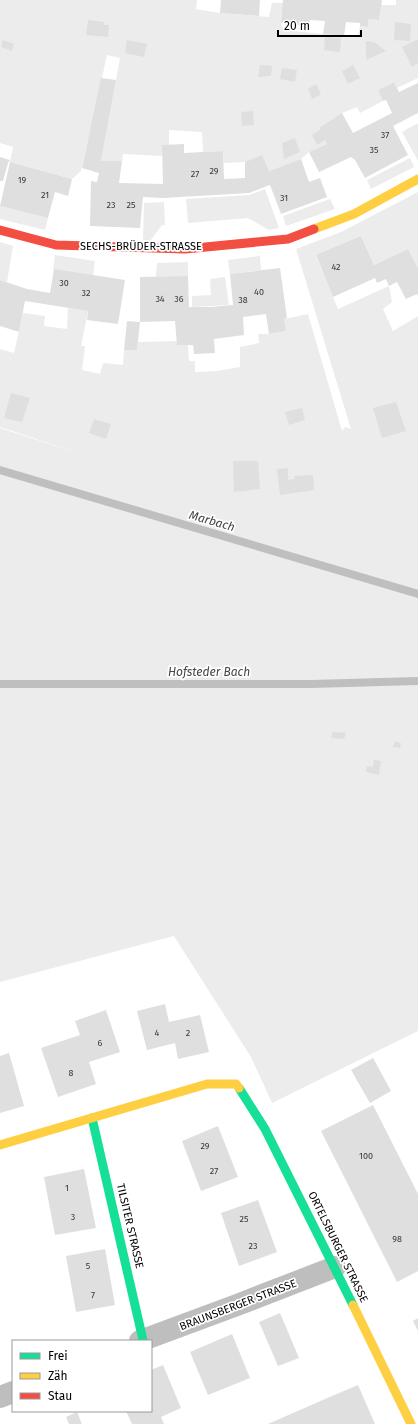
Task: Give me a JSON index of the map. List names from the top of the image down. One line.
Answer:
{"streets":{"street":["SECHS-BRÜDER-STRASSE","TILSITER STRASSE","ORTELSBURGER STRASSE","BRAUNSBERGER STRASSE"]},"crossings":[["TILSITER STRASSE","ORTELSBURGER STRASSE"],["TILSITER STRASSE","BRAUNSBERGER STRASSE"],["ORTELSBURGER STRASSE","BRAUNSBERGER STRASSE"]],"water":["Marbach","Hofsteder Bach"],"house_numbers":["37","35","29","27","19","21","31","23","25","42","30","40","32","34","36","38","4","2","6","8","29","100","27","1","3","25","98","23","5","7"],"legend":["Frei","Zäh","Stau"],"scale_bar":"20 m"}
